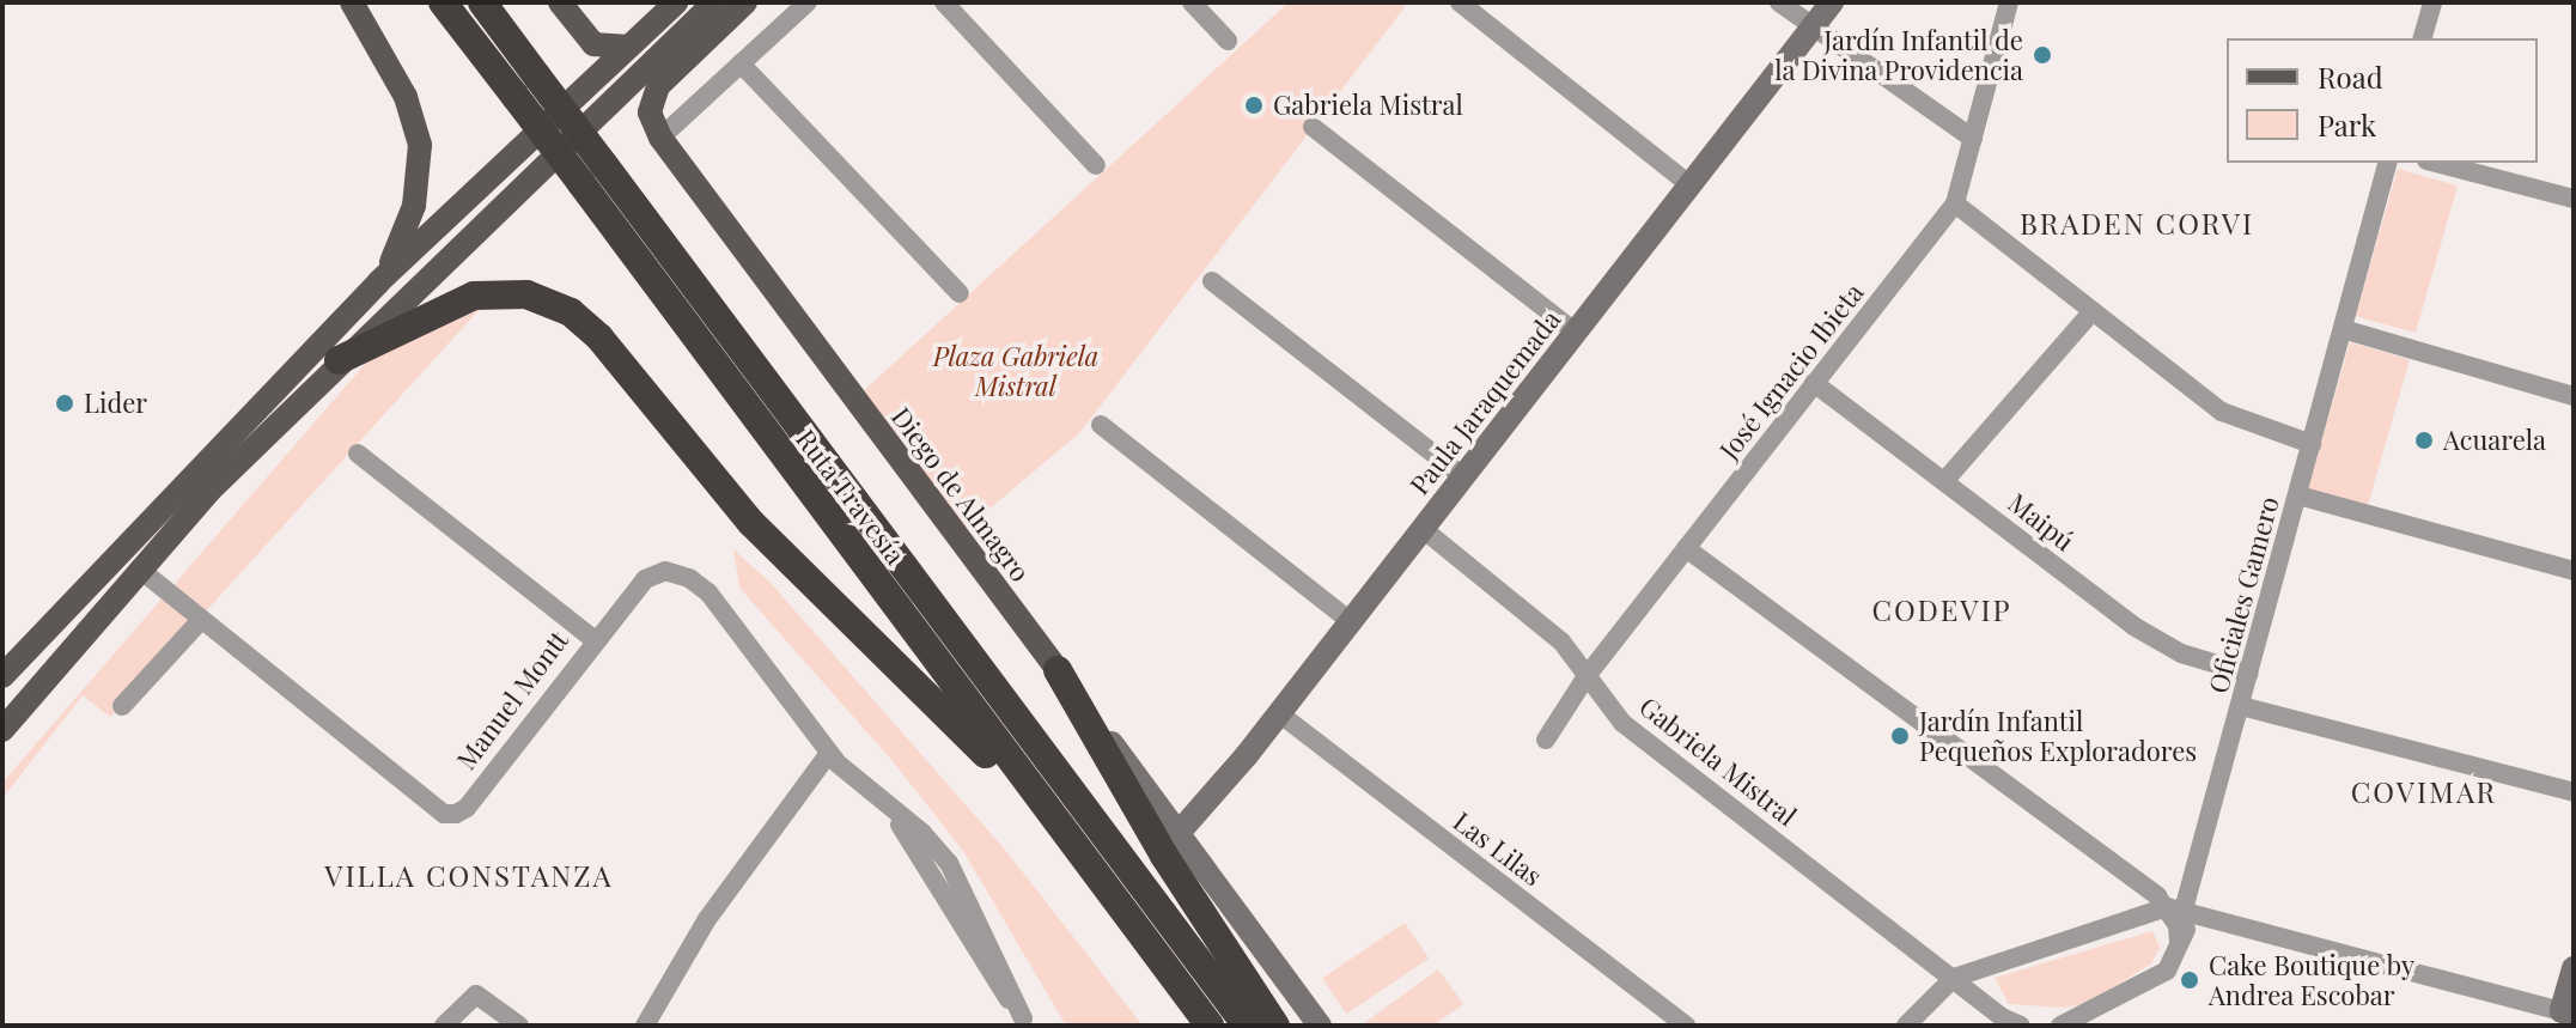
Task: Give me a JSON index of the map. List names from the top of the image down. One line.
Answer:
{"streets":{"highway":["Ruta Travesía"],"main road":["Diego de Almagro"],"street":["José Ignacio Ibieta","Paula Jaraquemada","Maipú","Oficiales Gamero","Manuel Montt","Gabriela Mistral","Las Lilas"]},"crossings":[["José Ignacio Ibieta","Maipú"],["José Ignacio Ibieta","Gabriela Mistral"],["Paula Jaraquemada","Diego de Almagro"],["Paula Jaraquemada","Gabriela Mistral"],["Paula Jaraquemada","Las Lilas"],["Maipú","Oficiales Gamero"]],"districts":["BRADEN CORVI","CODEVIP","COVIMAR","VILLA CONSTANZA"],"parks":["Plaza Gabriela Mistral"],"places":["Jardín Infantil de la Divina Providencia","Gabriela Mistral","Lider","Acuarela","Jardín Infantil Pequeños Exploradores","Cake Boutique by Andrea Escobar"],"legend":["Road","Park"]}
